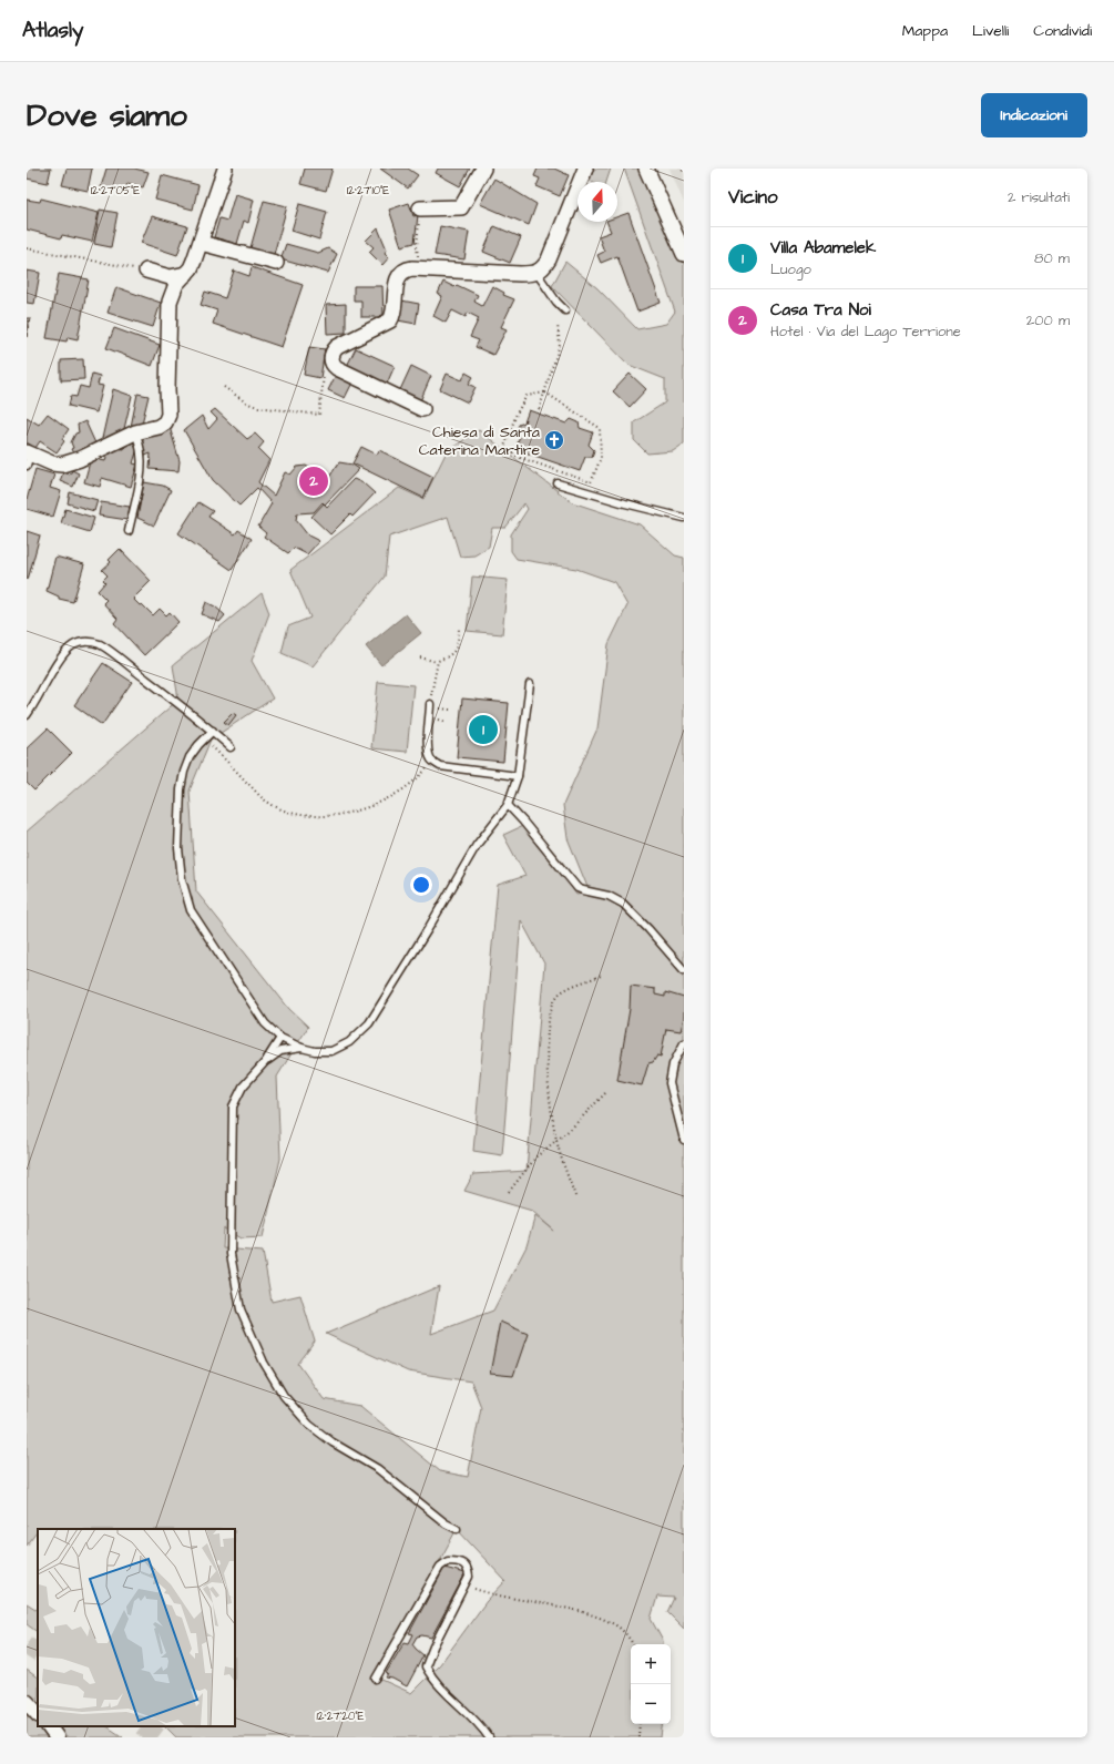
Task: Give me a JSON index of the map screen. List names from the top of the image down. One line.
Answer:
{"places":{"church":["Chiesa di Santa Caterina Martire"]},"north":"top","page":{"header":"Atlasly","nav":["Mappa","Livelli","Condividi"],"buttons":"Indicazioni","title":"Dove siamo","heading":["Vicino","2 risultati"],"list":[{"mark":"1","name":"Villa Abamelek","note":"Luogo","value":"80 m"},{"mark":"2","name":"Casa Tra Noi","note":"Hotel · Via del Lago Terrione","value":"200 m"}],"pins":["2","1"],"map_buttons":["+","−"]},"coordinates":["12°27'05\"E","12°27'10\"E","12°27'20\"E"]}
